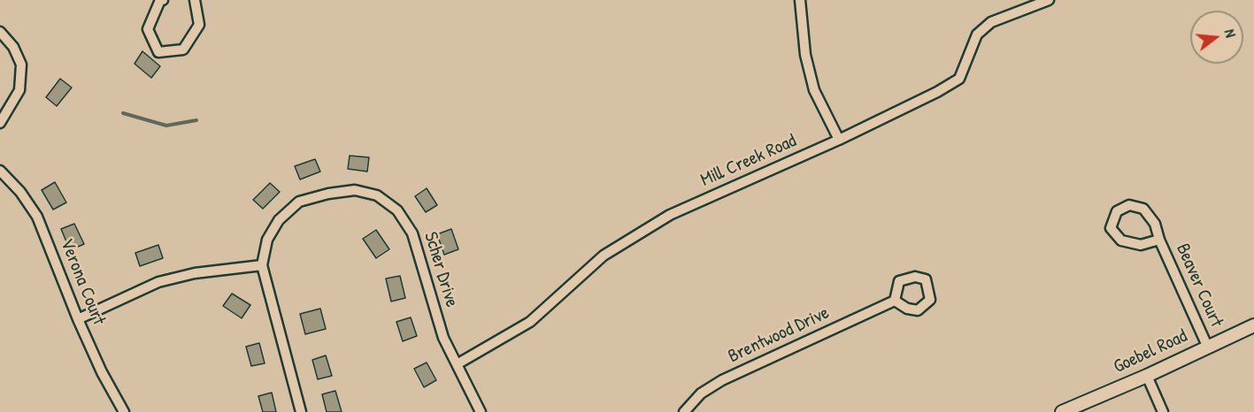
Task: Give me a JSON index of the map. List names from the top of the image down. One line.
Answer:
{"streets":{"street":["Mill Creek Road","Scher Drive","Verona Court","Beaver Court","Brentwood Drive","Goebel Road"]},"crossings":[["Mill Creek Road","Scher Drive"],["Beaver Court","Goebel Road"]],"north":"right"}
